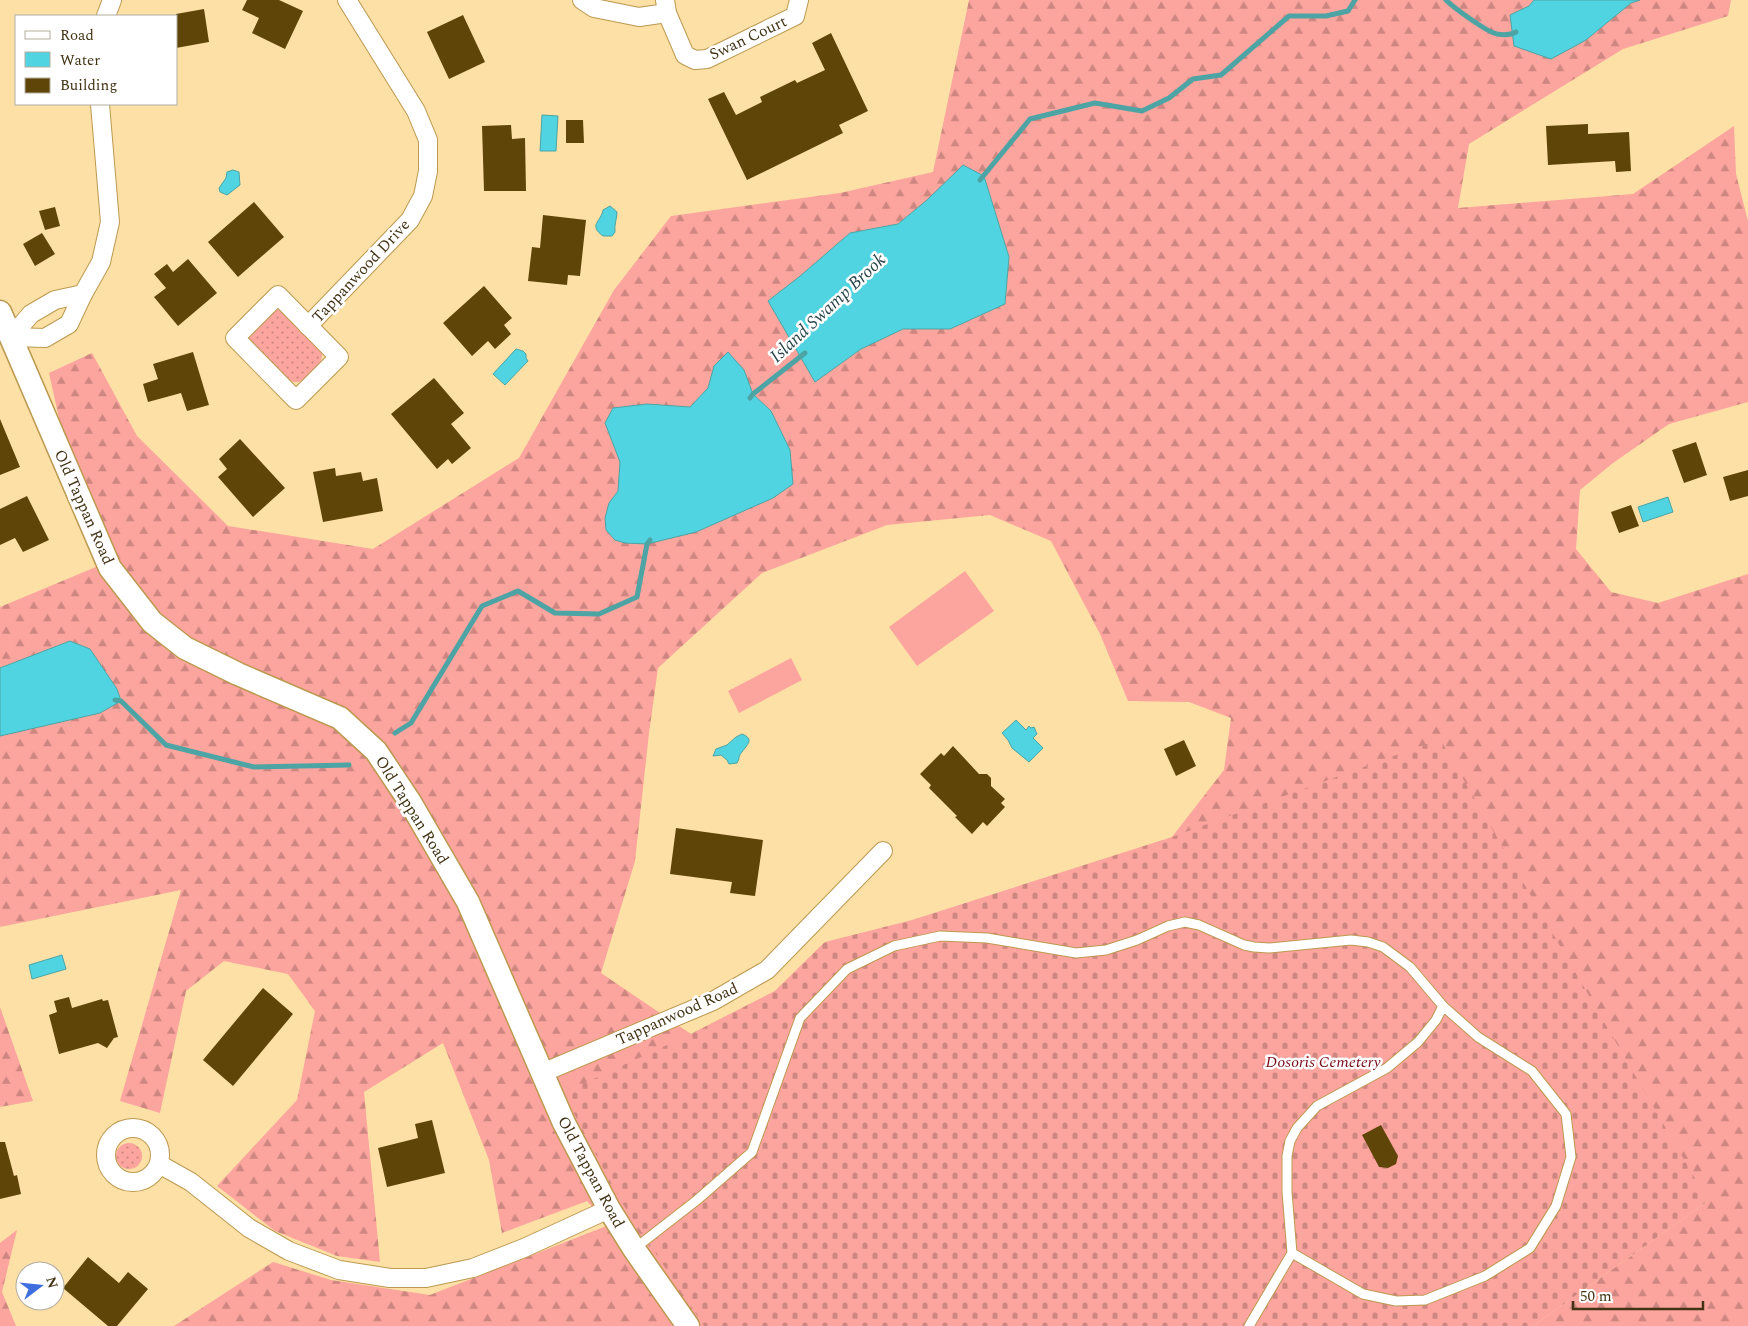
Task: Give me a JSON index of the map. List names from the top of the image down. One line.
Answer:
{"streets":{"street":["Swan Court","Tappanwood Drive","Old Tappan Road","Tappanwood Road"]},"crossings":[["Old Tappan Road","Tappanwood Road"]],"water":["Island Swamp Brook"],"parks":["Dosoris Cemetery"],"legend":["Road","Water","Building"],"scale_bar":"50 m","north":"right"}
